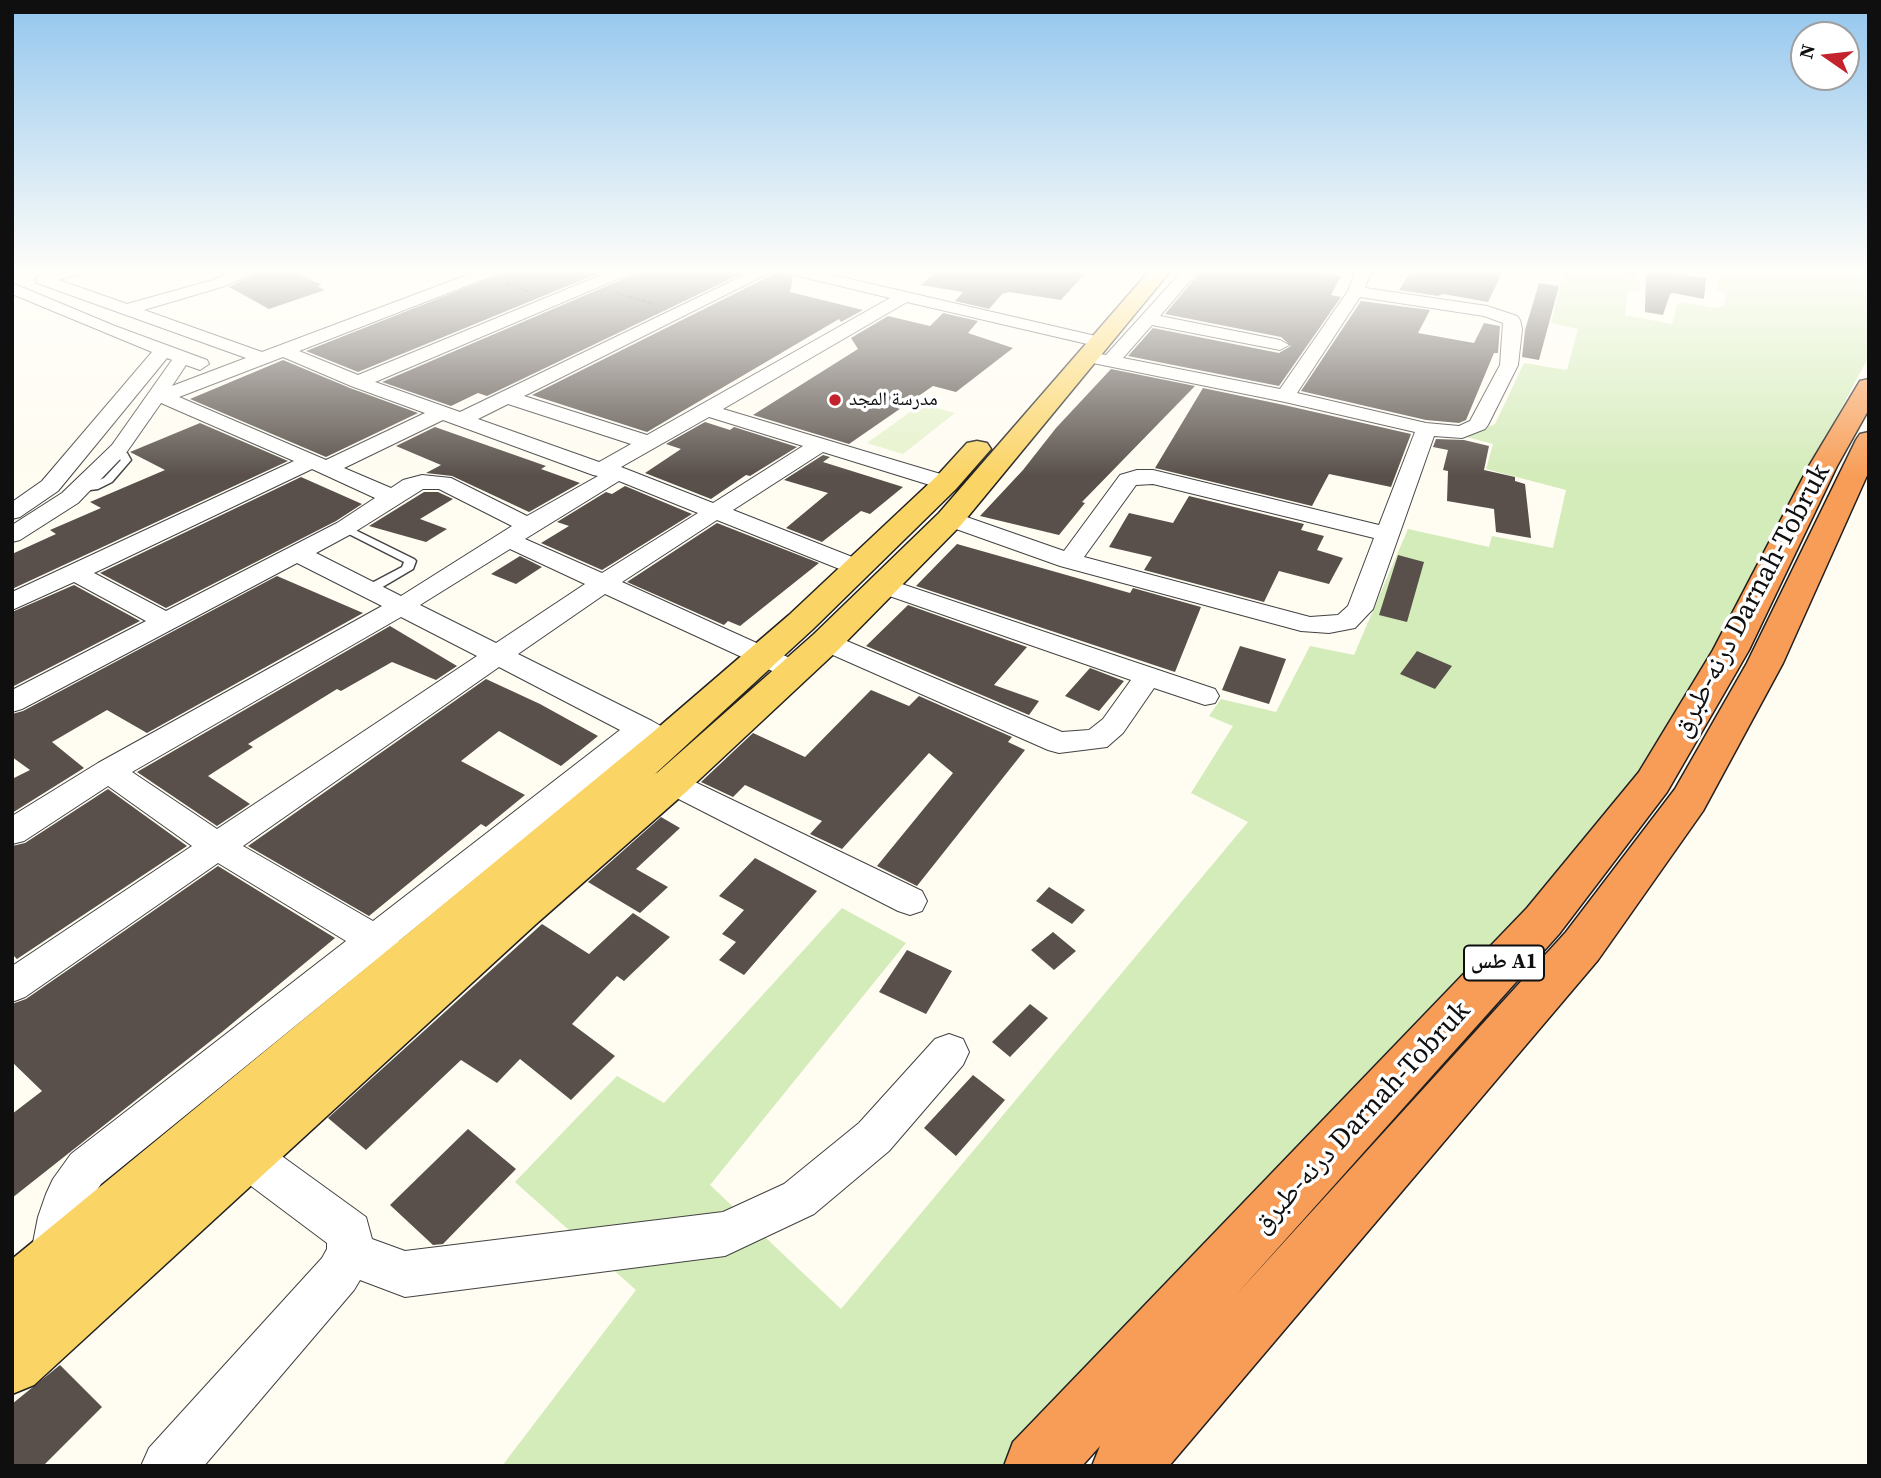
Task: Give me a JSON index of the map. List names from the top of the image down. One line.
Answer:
{"streets":{"highway":["درنه-طبرق Darnah-Tobruk","طس A1"]},"places":["مدرسة المجد"],"north":"left"}
